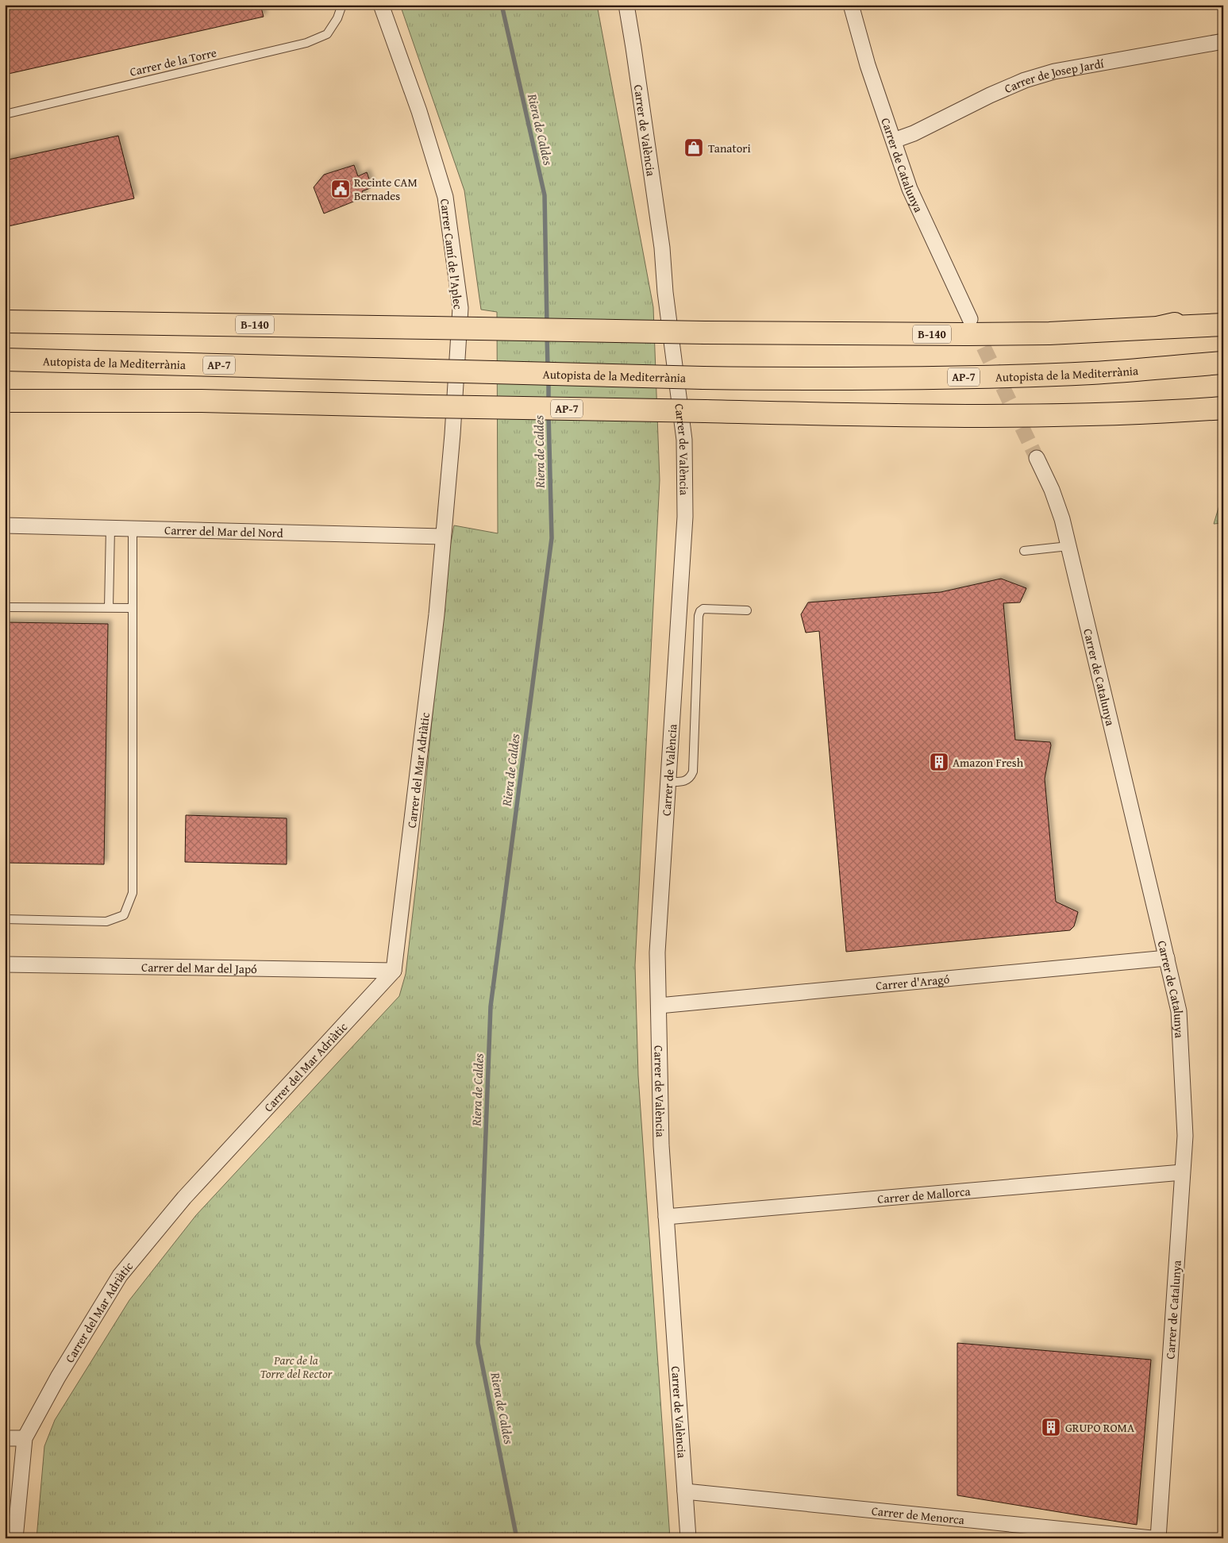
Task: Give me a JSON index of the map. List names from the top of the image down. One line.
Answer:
{"streets":{"highway":["B-140","Autopista de la Mediterrània","AP-7"],"street":["Carrer de Josep Jardí","Carrer de València","Carrer de Catalunya","Carrer Camí de l'Aplec","Carrer del Mar del Nord","Carrer del Mar Adriàtic","Carrer del Mar del Japó","Carrer d'Aragó","Carrer de Mallorca","Carrer de Menorca"],"lane":["Carrer de la Torre"]},"crossings":[["Carrer de Josep Jardí","Carrer de Catalunya"],["Carrer de València","Carrer d'Aragó"],["Carrer de València","Carrer de Mallorca"],["Carrer de València","Carrer de Menorca"],["Carrer de Catalunya","Carrer d'Aragó"],["Carrer de Catalunya","Carrer de Mallorca"],["Carrer Camí de l'Aplec","Carrer del Mar del Nord"],["Carrer Camí de l'Aplec","Carrer del Mar Adriàtic"],["Carrer del Mar del Nord","Carrer del Mar Adriàtic"],["Carrer del Mar Adriàtic","Carrer del Mar del Japó"]],"water":["Riera de Caldes"],"parks":["Parc de la Torre del Rector"],"places":{"shop":["Tanatori"],"public building":["Recinte CAM Bernades"],"building":["Amazon Fresh","GRUPO ROMA"]}}
